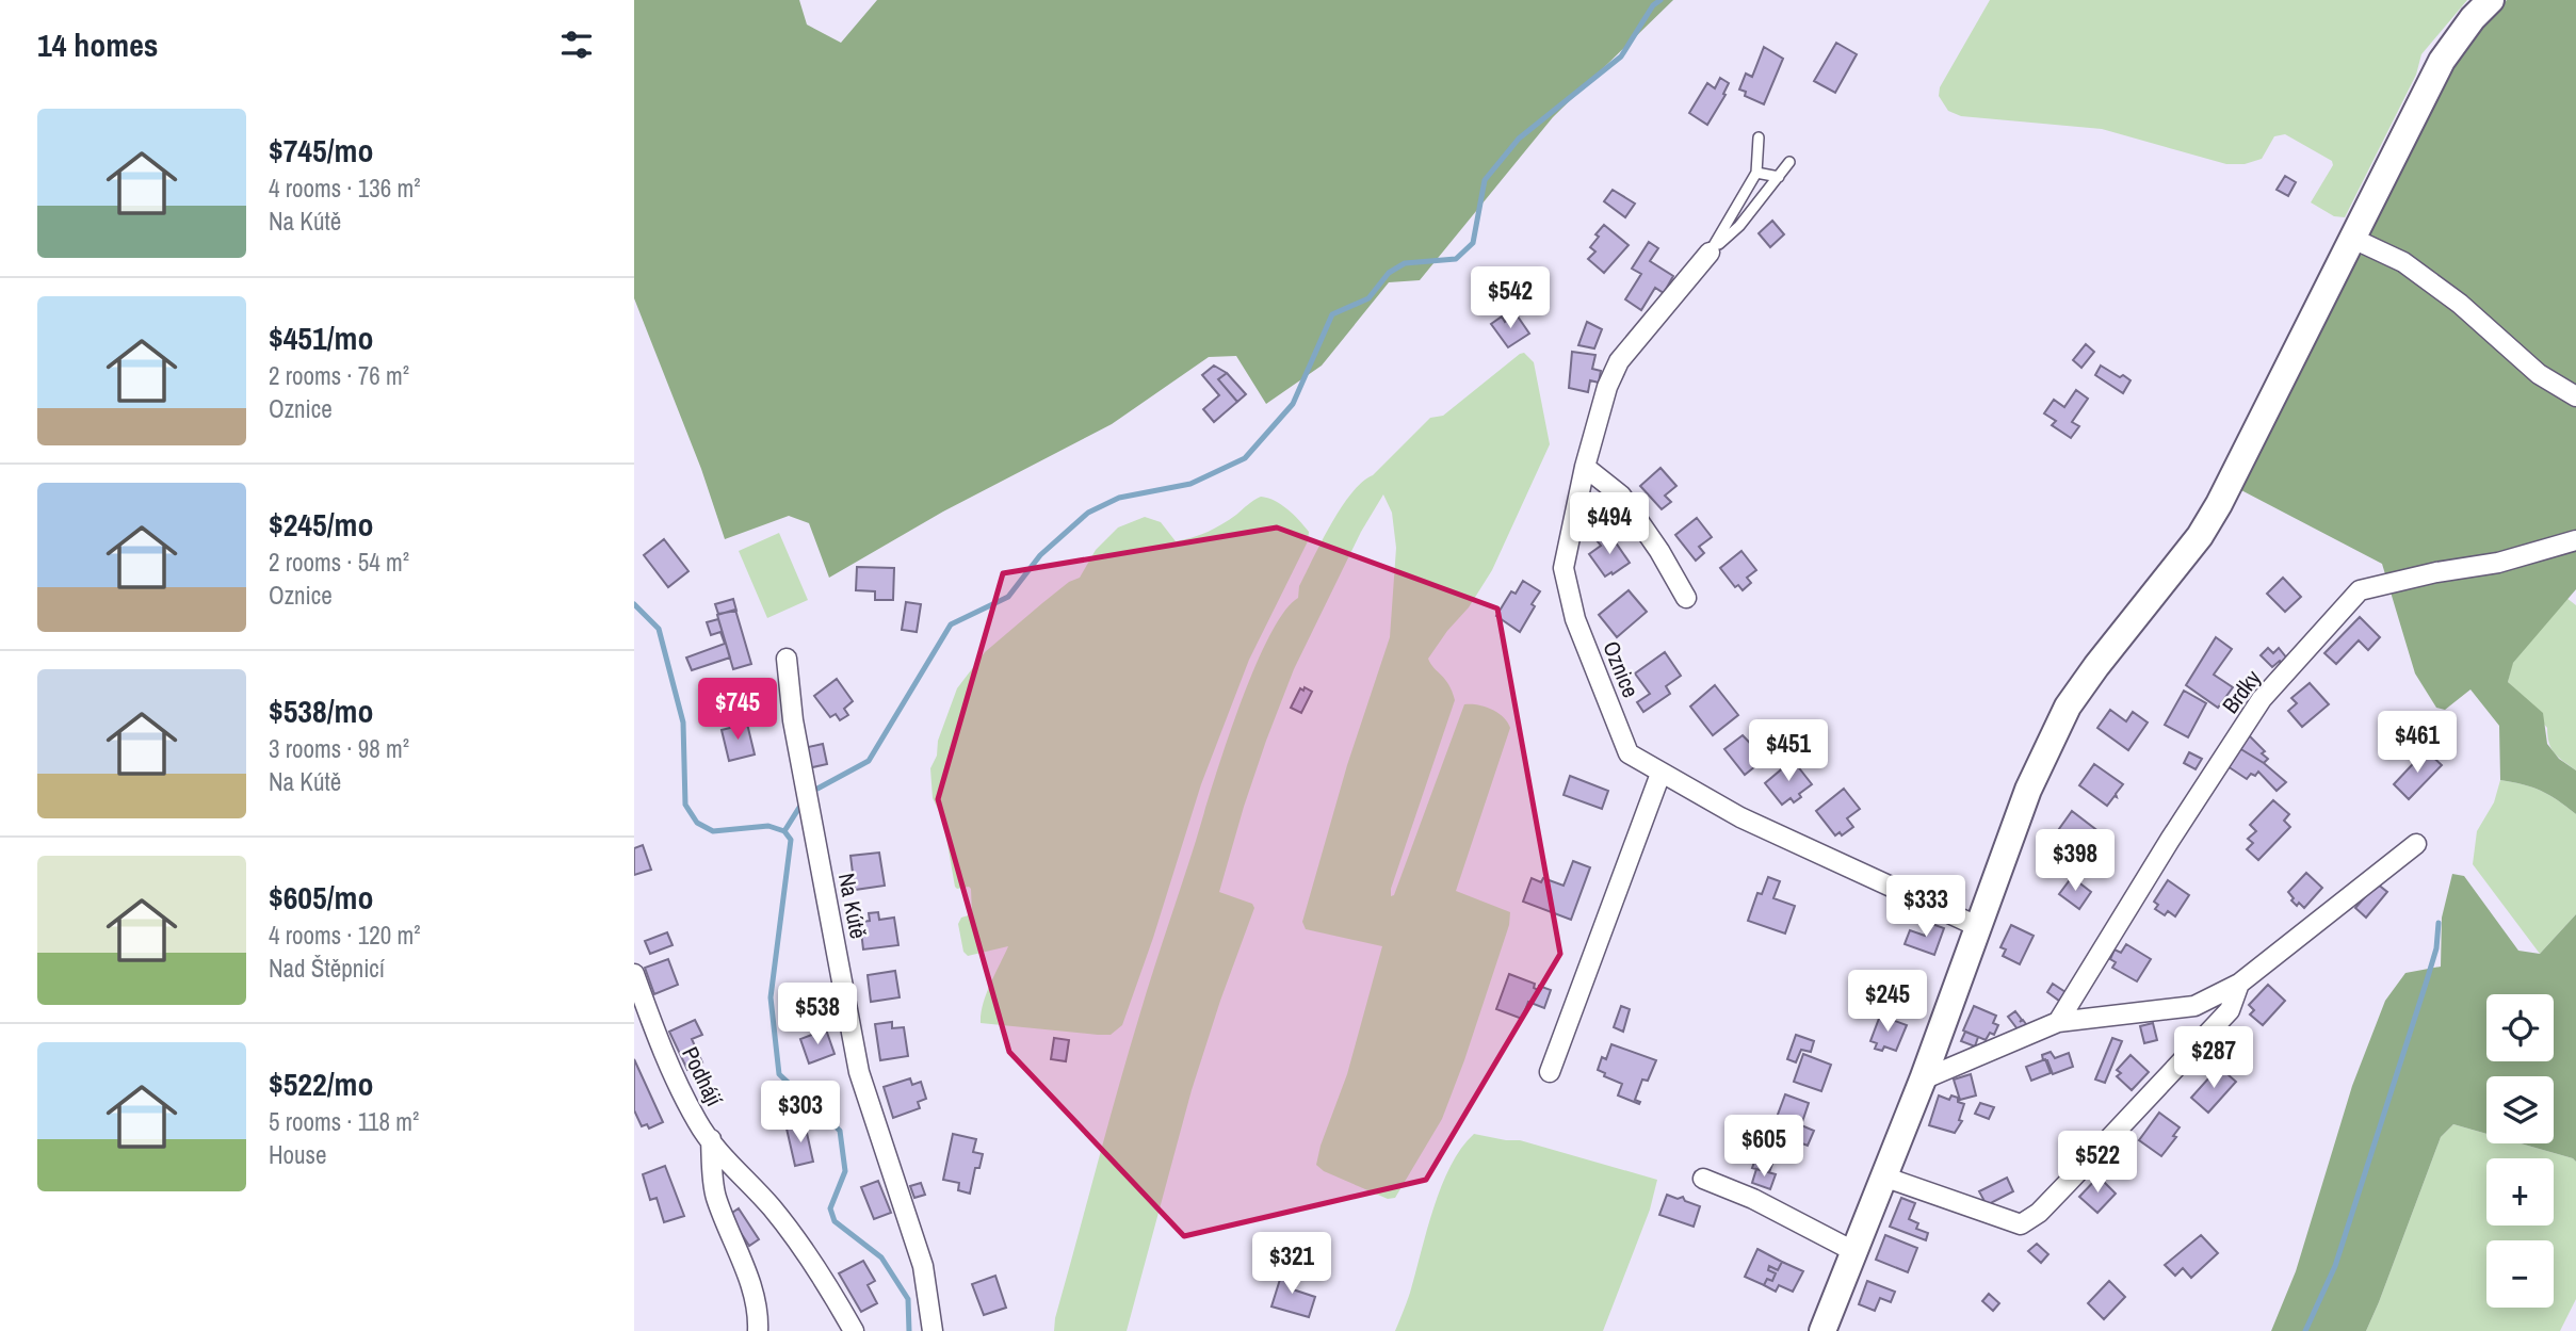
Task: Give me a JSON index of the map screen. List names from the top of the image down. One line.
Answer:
{"streets":{"street":["Oznice","Brdky","Na Kútě","Podhájí"]},"page":{"heading":"14 homes","list":[{"name":"$745/mo","note":"4 rooms · 136 m² · Na Kútě"},{"name":"$451/mo","note":"2 rooms · 76 m² · Oznice"},{"name":"$245/mo","note":"2 rooms · 54 m² · Oznice"},{"name":"$538/mo","note":"3 rooms · 98 m² · Na Kútě"},{"name":"$605/mo","note":"4 rooms · 120 m² · Nad Štěpnicí"},{"name":"$522/mo","note":"5 rooms · 118 m² · House"}],"price":["$542","$494","$745","$461","$451","$398","$333","$245","$538","$287","$303","$605","$522","$321"],"map_buttons":["+","−"]}}
